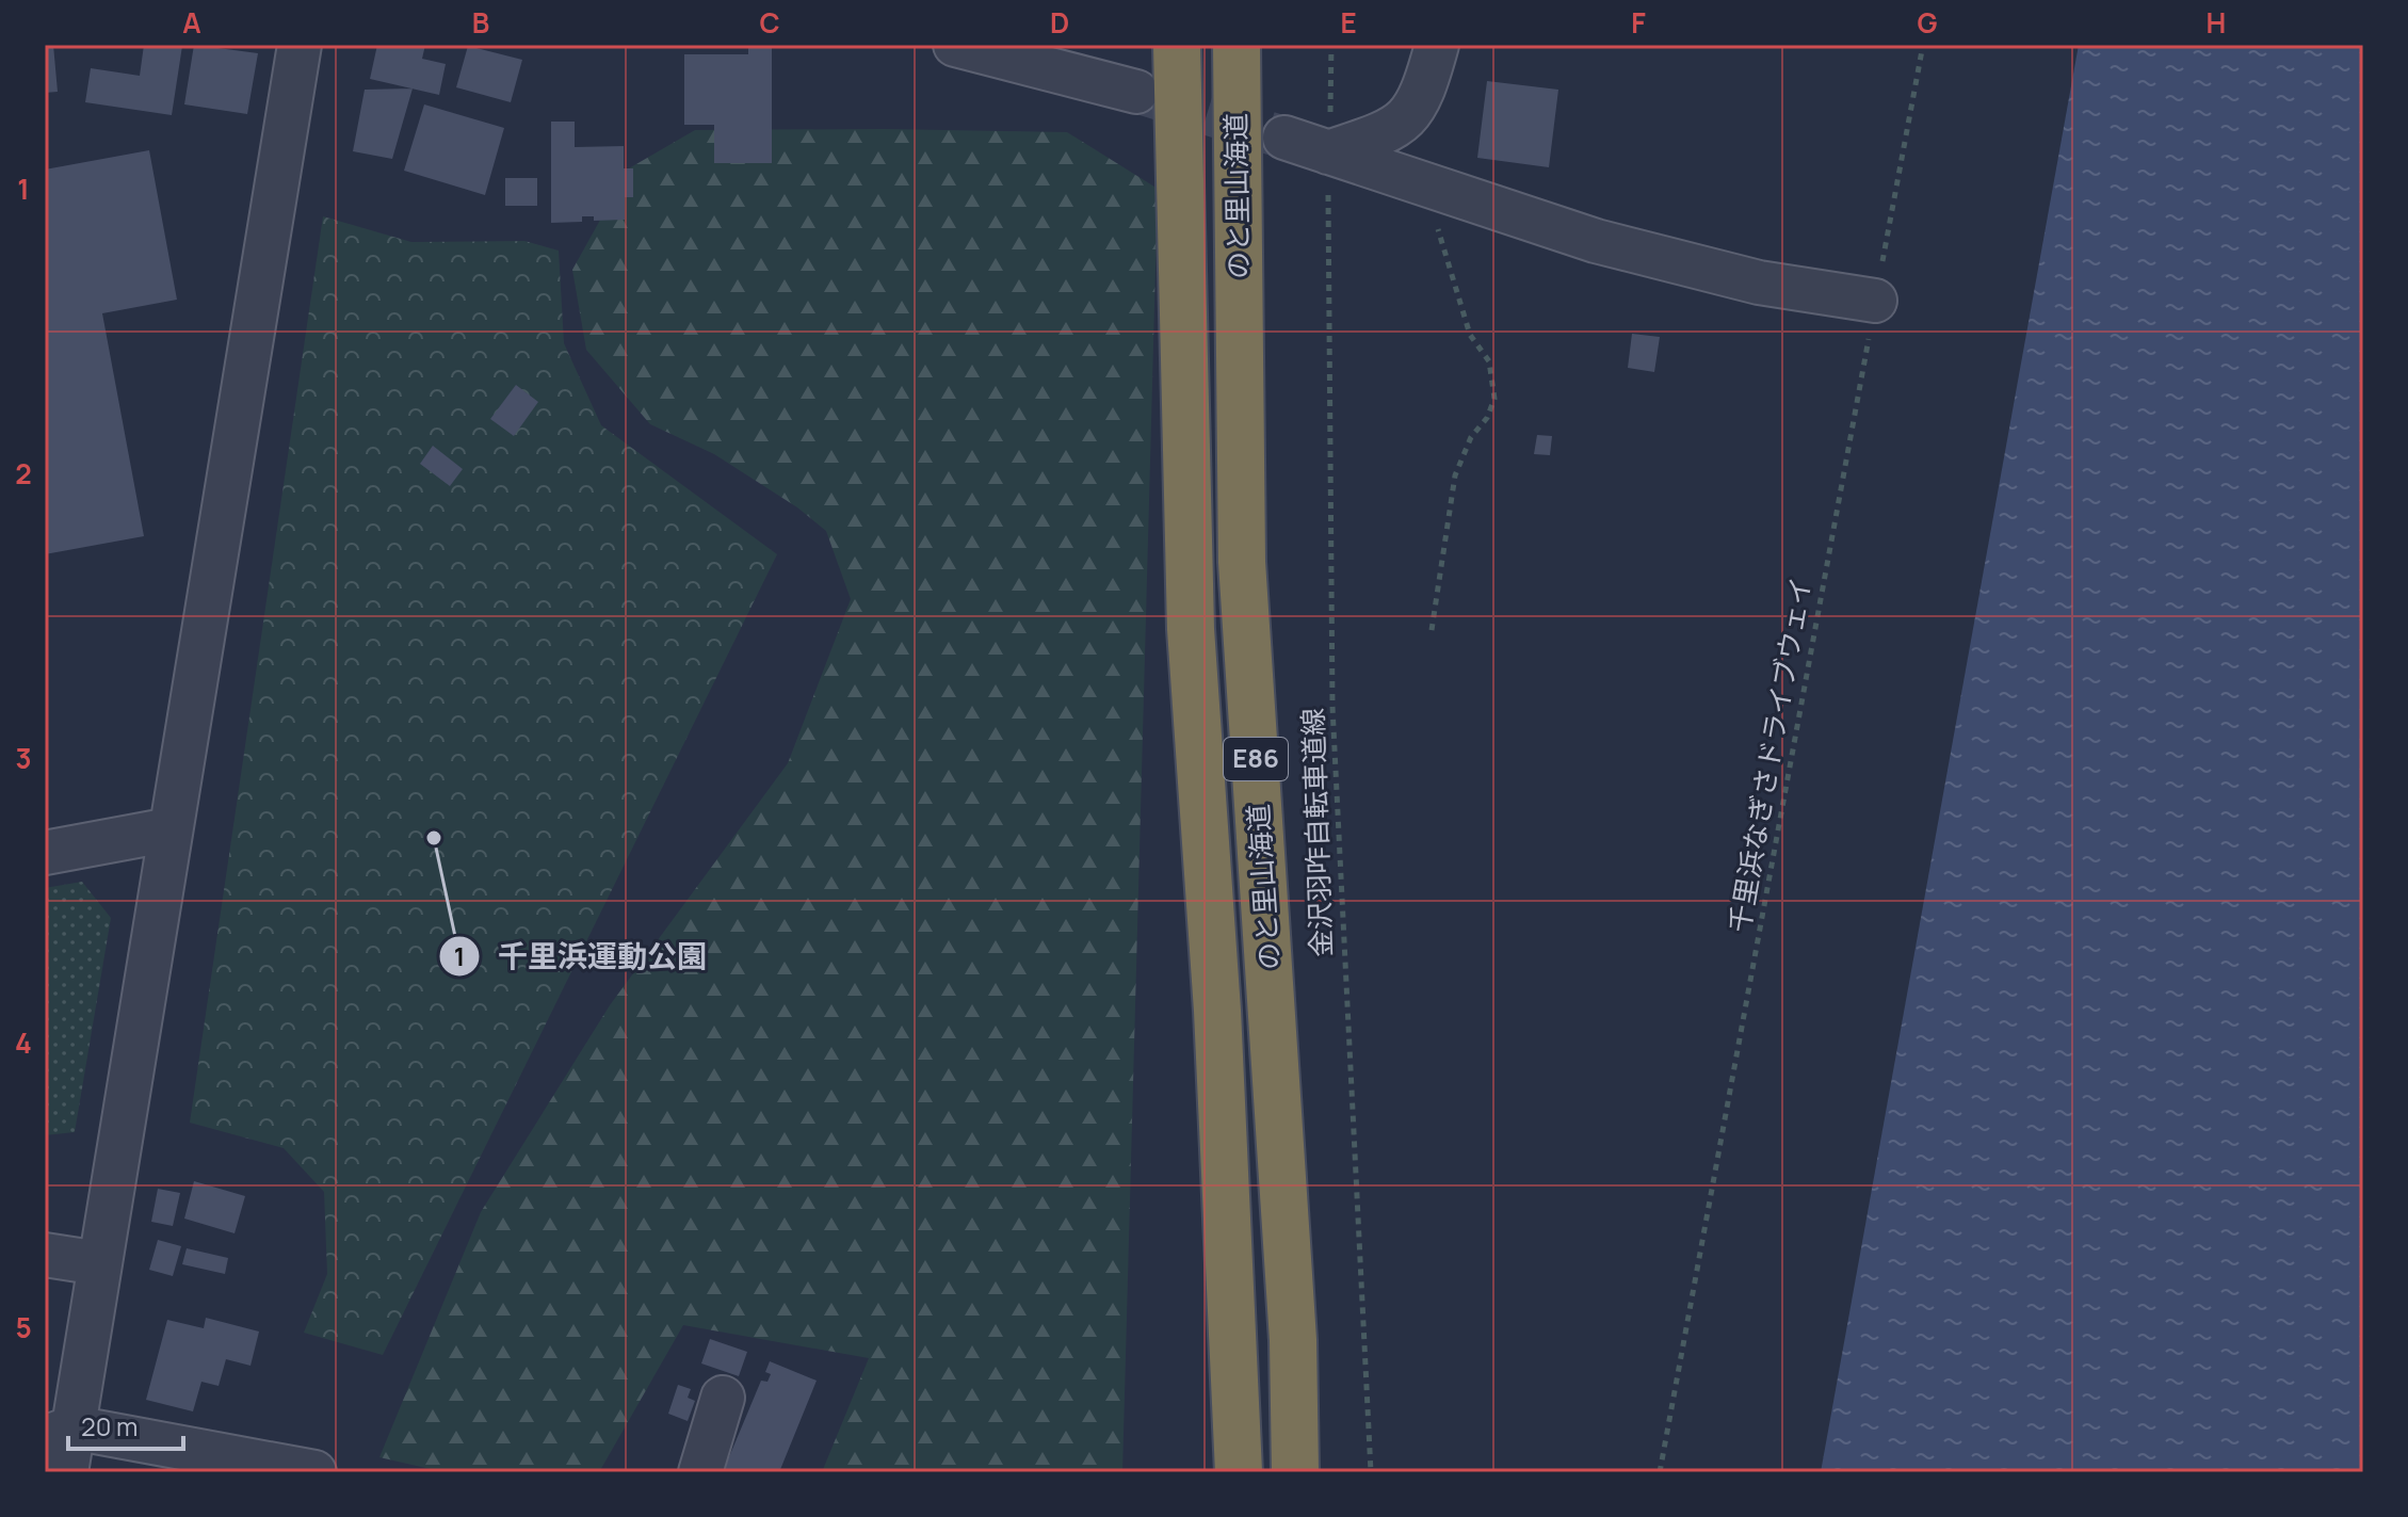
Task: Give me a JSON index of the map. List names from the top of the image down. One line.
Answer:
{"streets":{"highway":["のと里山海道","E86"],"path":["千里浜なぎさドライブウェイ","金沢羽咋自転車道線"]},"places":["千里浜運動公園"],"scale_bar":"20 m","grid":{"columns":["A","B","C","D","E","F","G","H"],"rows":["1","2","3","4","5"]}}
